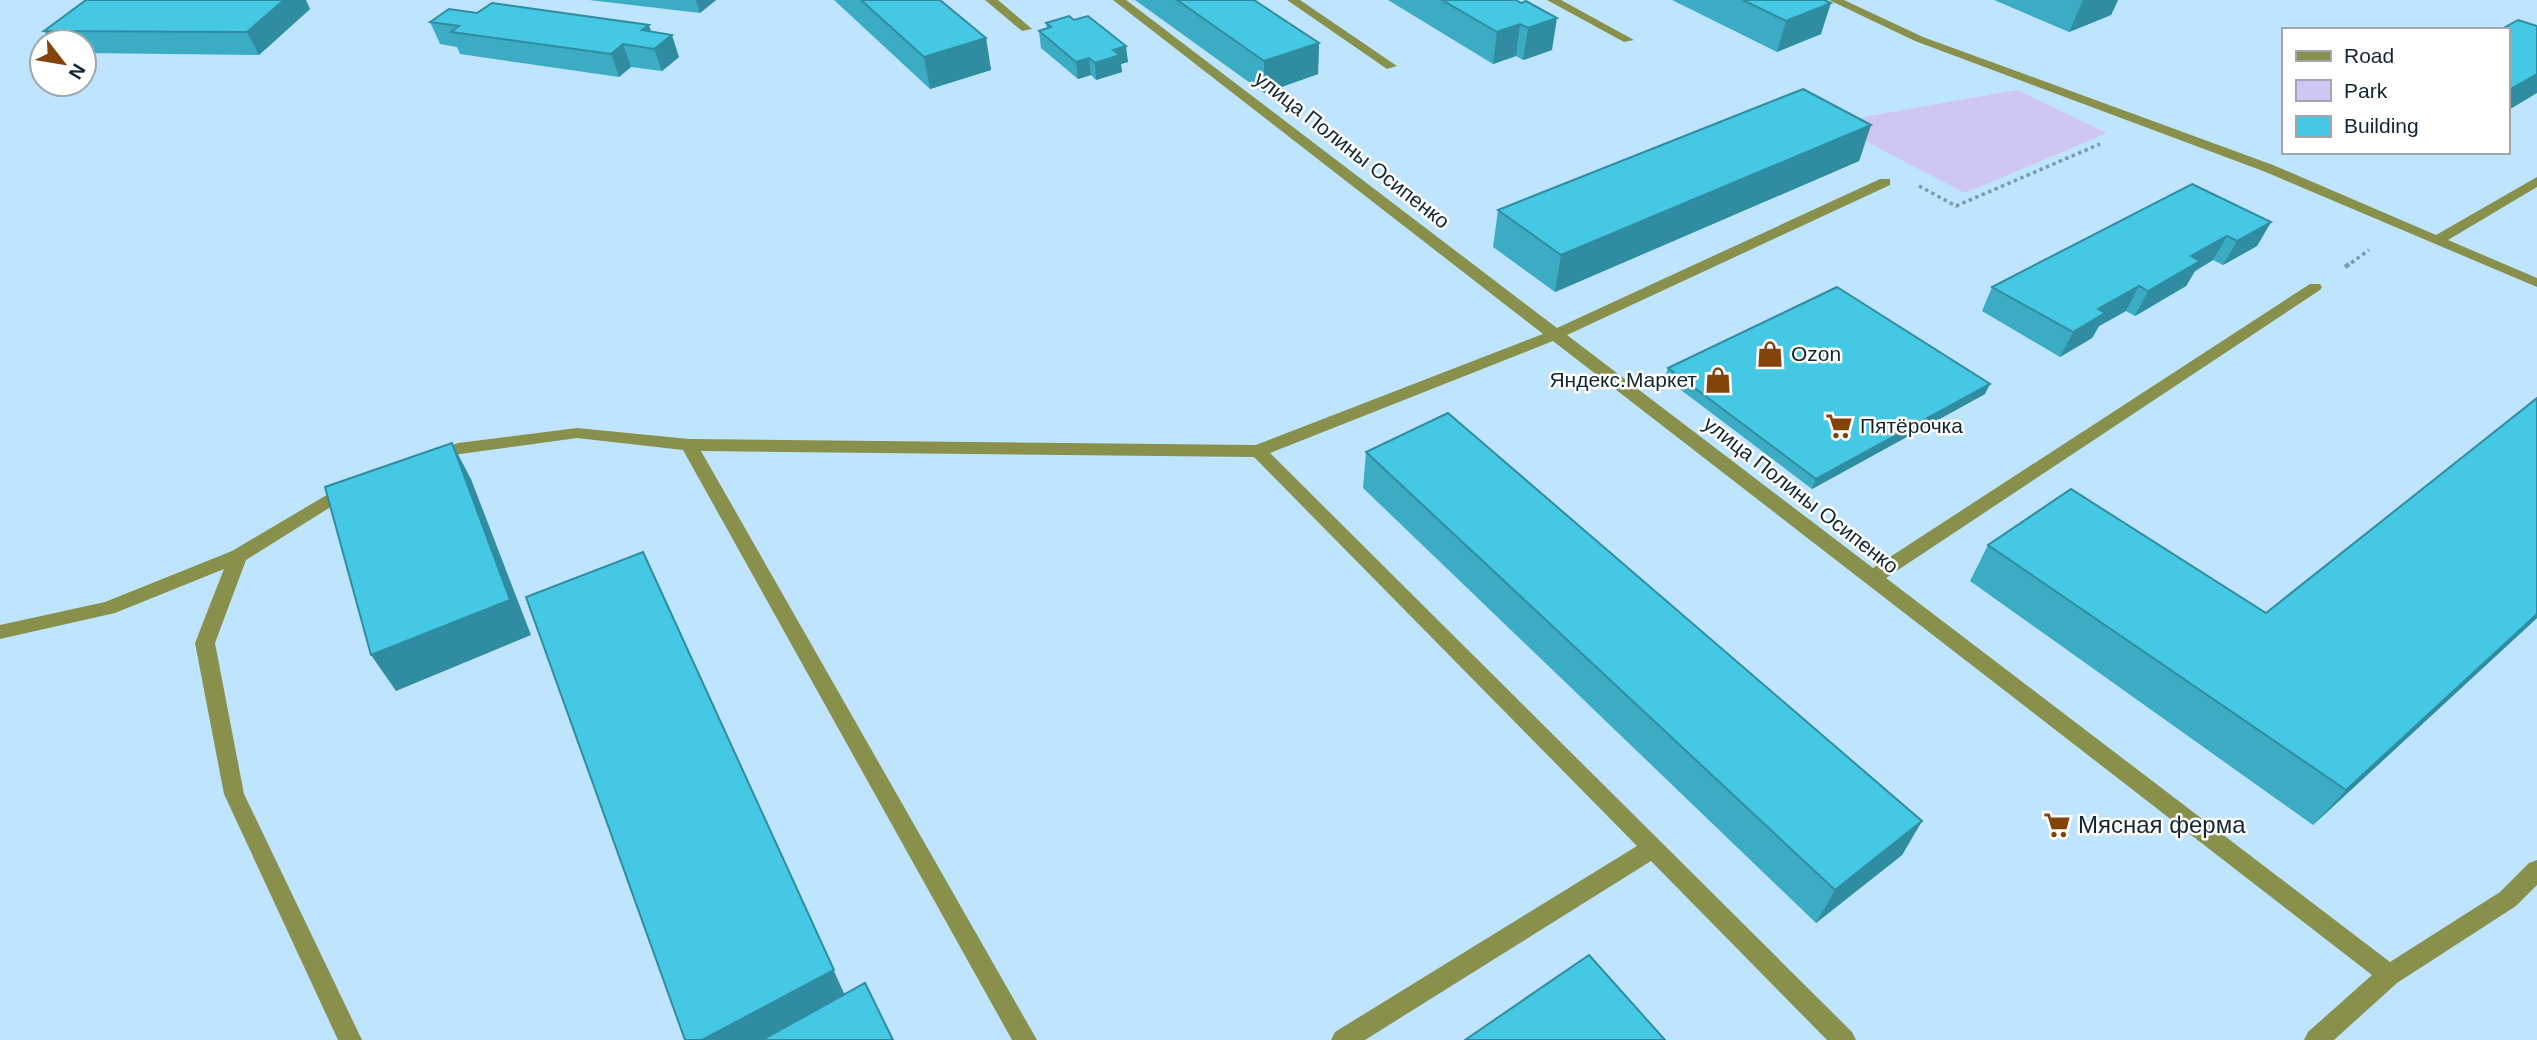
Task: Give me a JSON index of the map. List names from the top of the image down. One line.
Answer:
{"streets":{"street":["улица Полины Осипенко"]},"places":{"shop":["Ozon","Яндекс.Маркет"],"supermarket":["Пятёрочка","Мясная ферма"]},"legend":["Road","Park","Building"],"north":"bottom right"}
